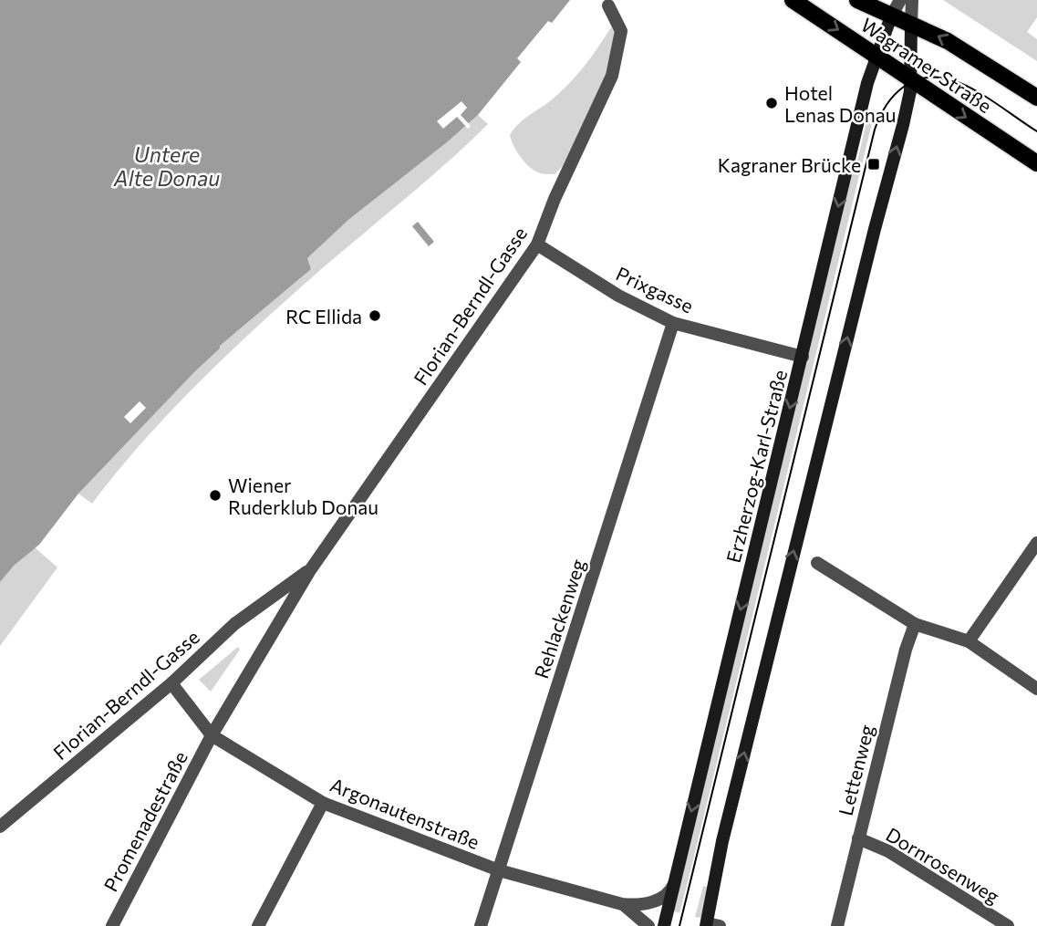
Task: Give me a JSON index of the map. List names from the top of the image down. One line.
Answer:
{"streets":{"main road":["Wagramer Straße","Erzherzog-Karl-Straße"],"street":["Prixgasse","Florian-Berndl-Gasse","Rehlackenweg","Lettenweg","Argonautenstraße","Promenadestraße","Dornrosenweg"]},"crossings":[["Wagramer Straße","Erzherzog-Karl-Straße"],["Prixgasse","Florian-Berndl-Gasse"],["Prixgasse","Erzherzog-Karl-Straße"],["Prixgasse","Rehlackenweg"],["Florian-Berndl-Gasse","Argonautenstraße"],["Florian-Berndl-Gasse","Promenadestraße"],["Erzherzog-Karl-Straße","Argonautenstraße"],["Rehlackenweg","Argonautenstraße"],["Lettenweg","Dornrosenweg"],["Argonautenstraße","Promenadestraße"]],"water":["Untere Alte Donau"],"places":{"other":["Hotel Lenas Donau","RC Ellida","Wiener Ruderklub Donau"],"transit":["Kagraner Brücke"]}}
